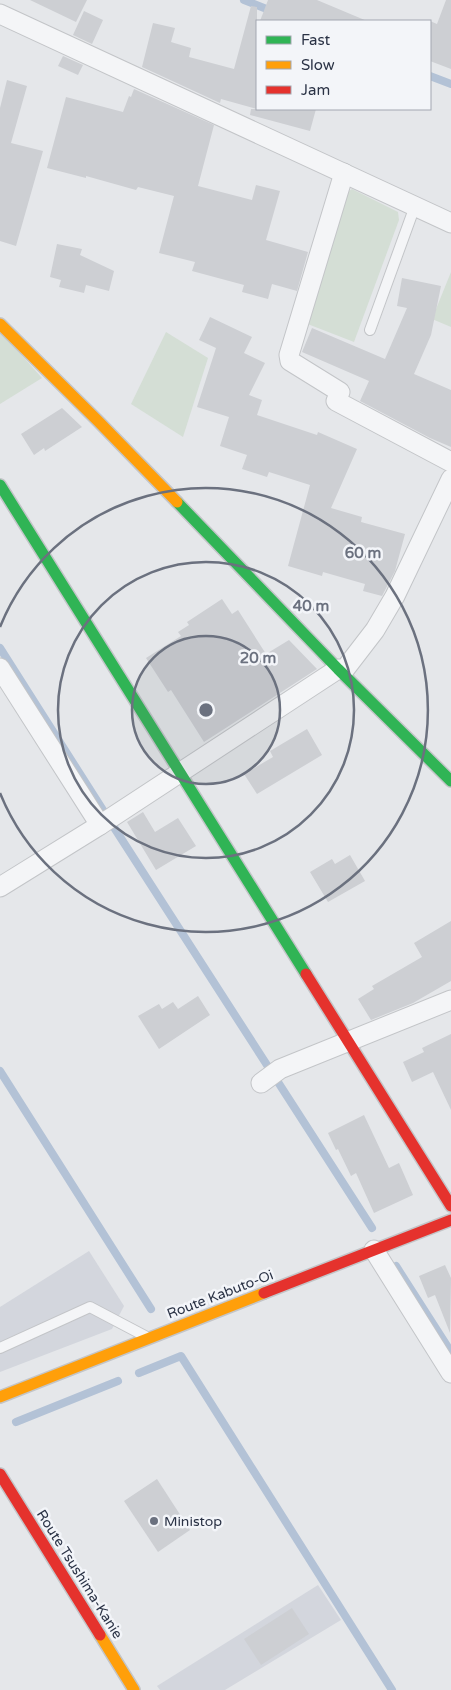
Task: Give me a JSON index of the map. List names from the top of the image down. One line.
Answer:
{"streets":{"street":["Route Kabuto-Oi","Route Tsushima-Kanie"]},"places":["Ministop"],"legend":["Fast","Slow","Jam"],"rings":["60 m","40 m","20 m"]}
